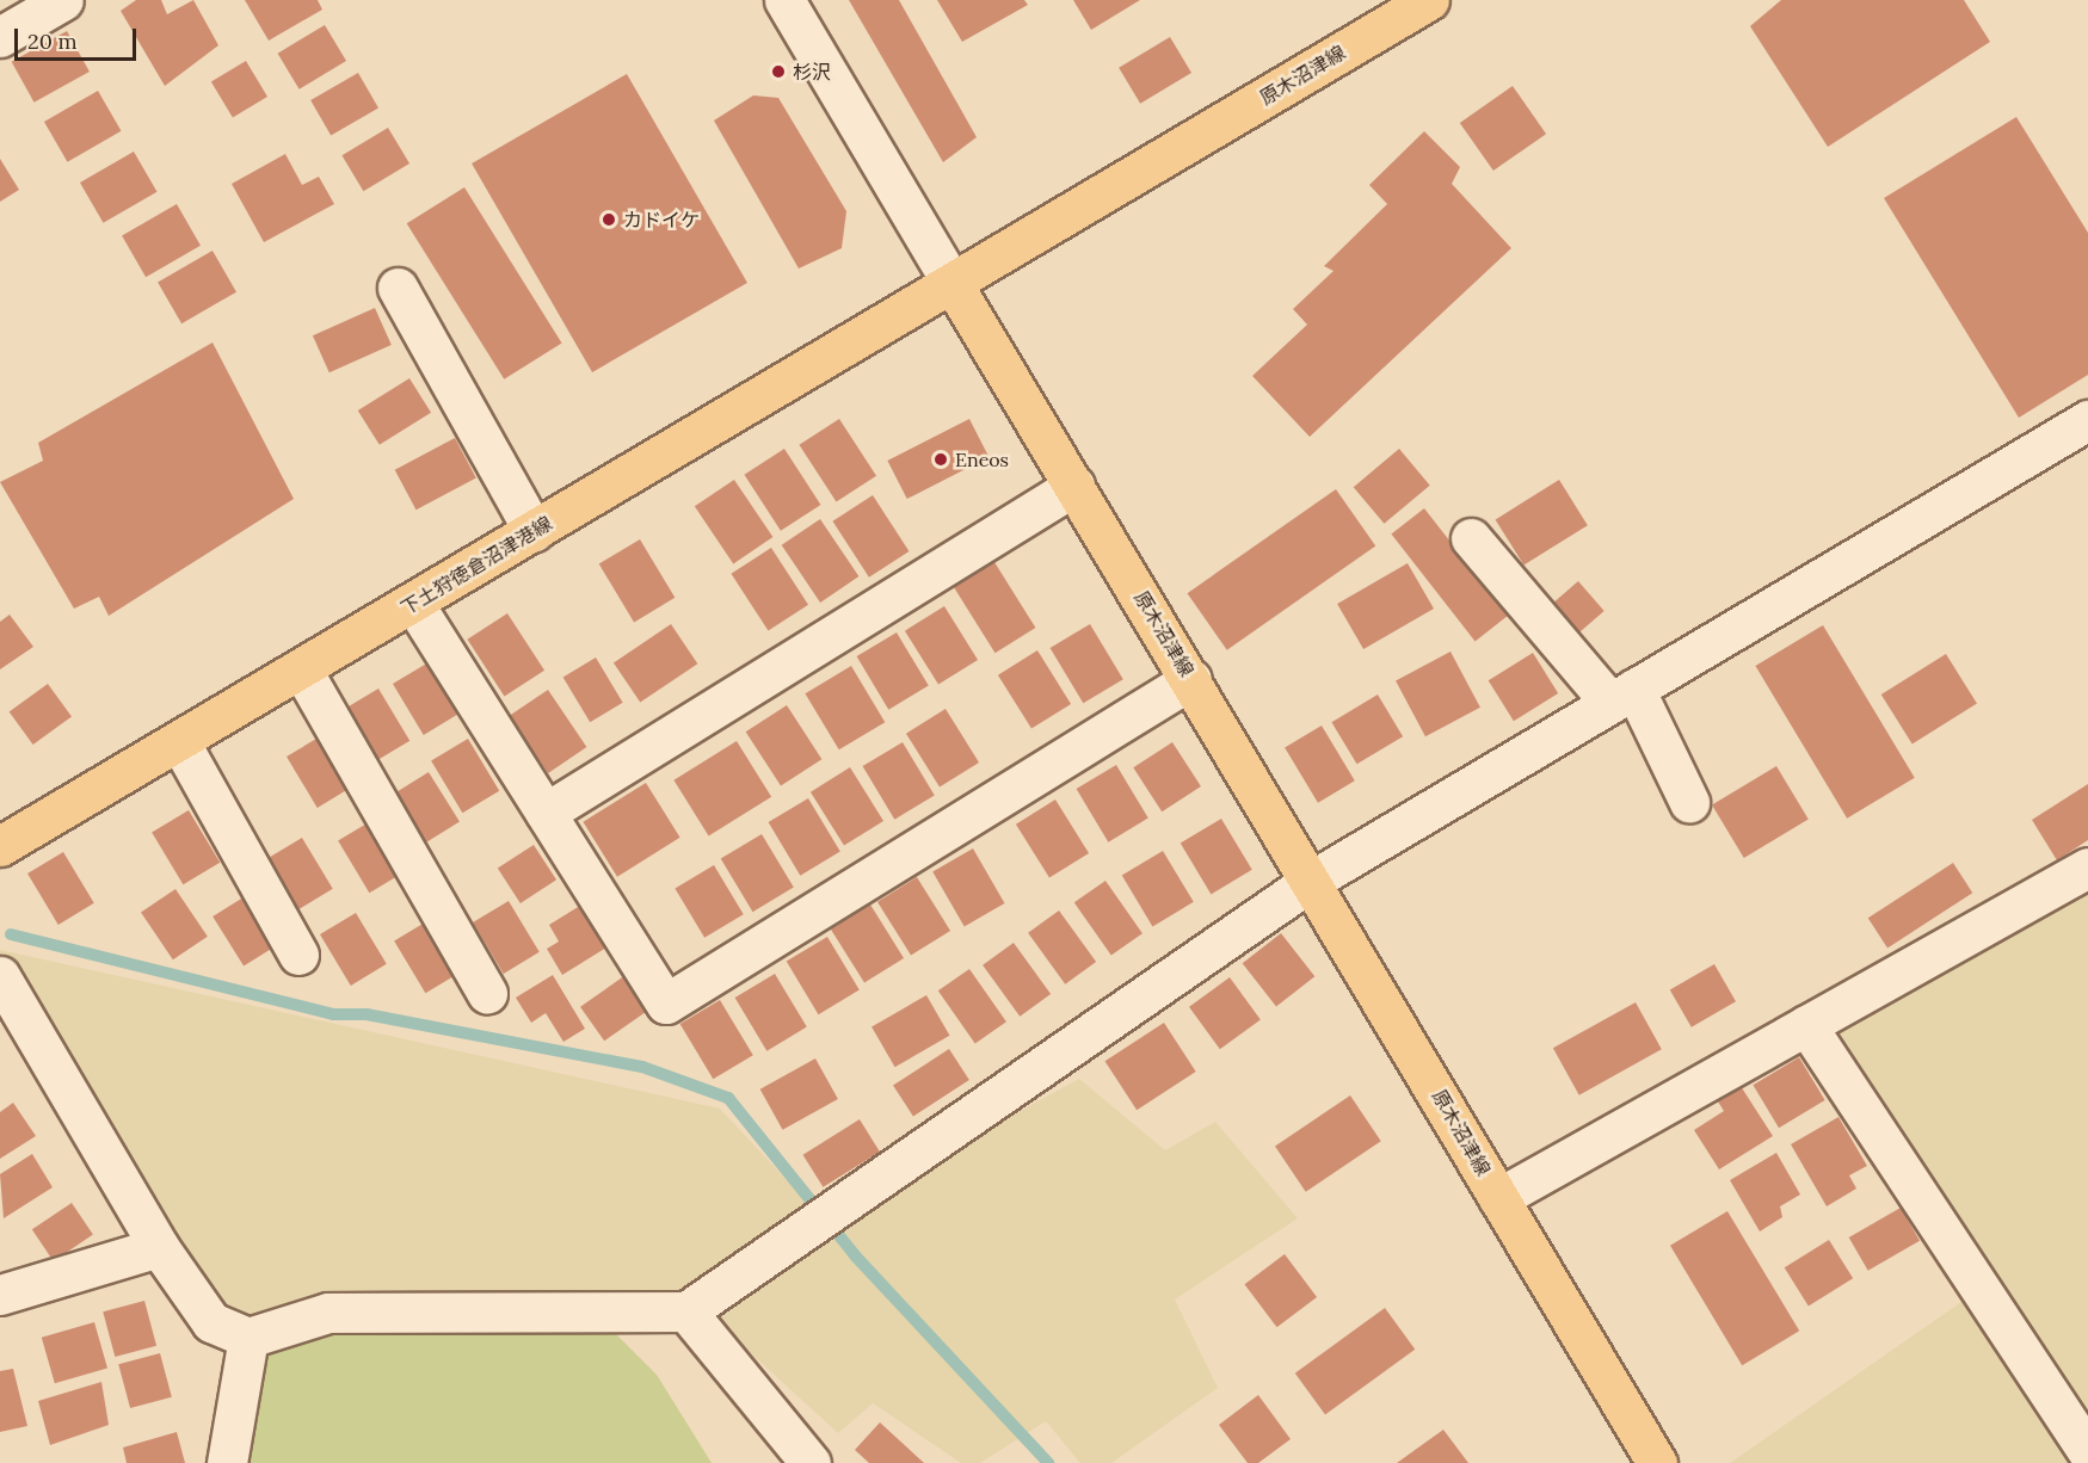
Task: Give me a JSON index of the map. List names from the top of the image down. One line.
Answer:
{"streets":{"main road":["原木沼津線","下土狩徳倉沼津港線"]},"crossings":[["原木沼津線","下土狩徳倉沼津港線"]],"places":["杉沢","カドイケ","Eneos"],"scale_bar":"20 m"}
